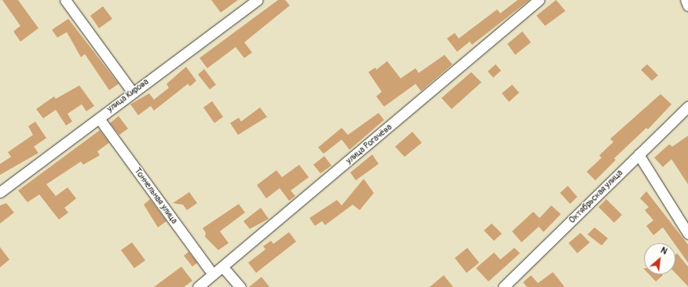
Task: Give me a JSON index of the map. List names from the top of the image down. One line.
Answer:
{"streets":{"street":["улица Кирова","улица Рогачёва","Тоннельная улица","Октябрьская улица"]},"crossings":[["улица Кирова","Тоннельная улица"],["улица Рогачёва","Тоннельная улица"]],"north":"top right"}
